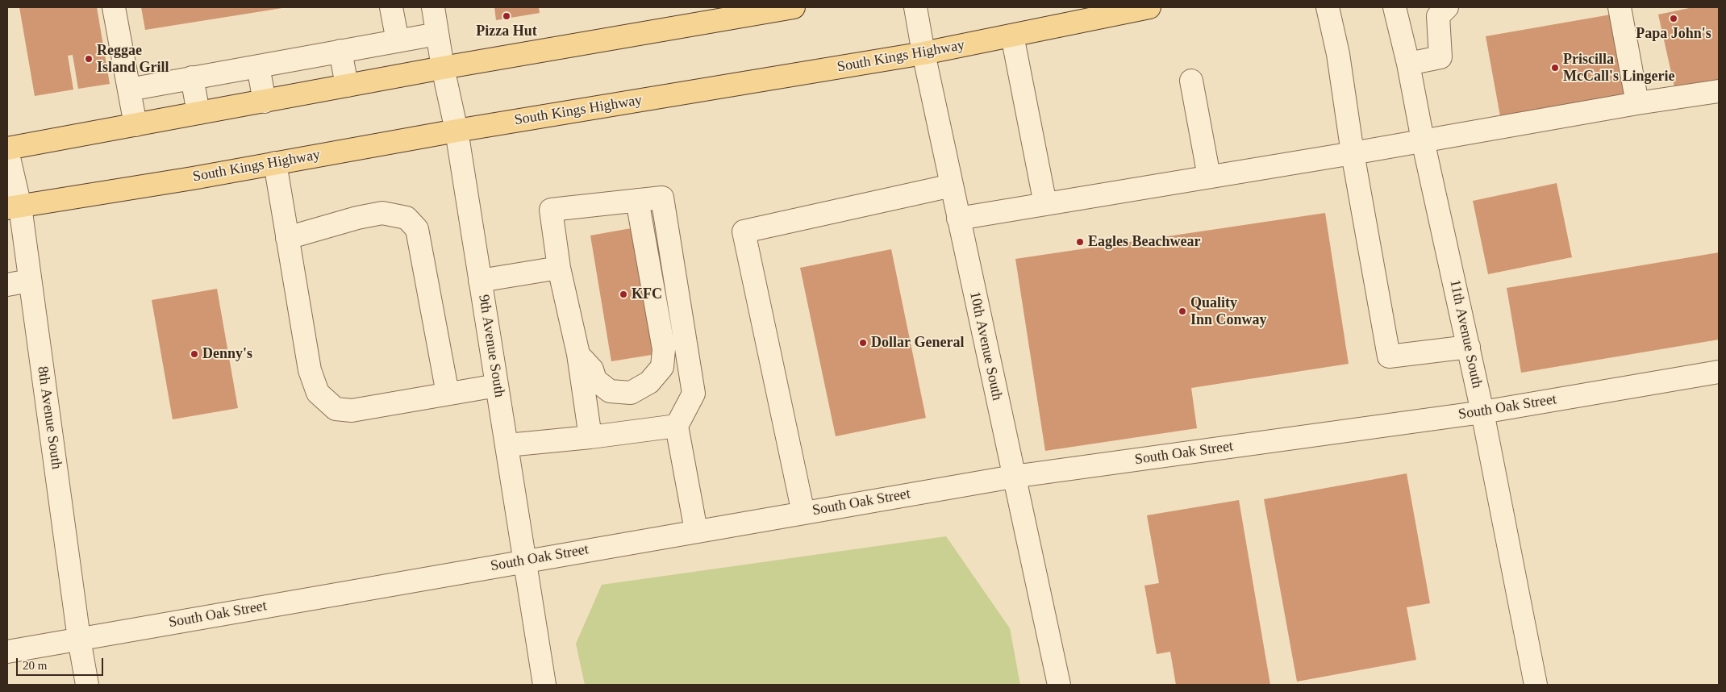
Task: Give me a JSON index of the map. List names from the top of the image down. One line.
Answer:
{"streets":{"main road":["South Kings Highway"],"street":["11th Avenue South","9th Avenue South","10th Avenue South","South Oak Street","8th Avenue South"]},"crossings":[["South Kings Highway","9th Avenue South"],["South Kings Highway","10th Avenue South"],["South Kings Highway","8th Avenue South"],["11th Avenue South","South Oak Street"],["9th Avenue South","South Oak Street"],["10th Avenue South","South Oak Street"],["South Oak Street","8th Avenue South"]],"places":["Pizza Hut","Papa John's","Reggae Island Grill","Priscilla McCall's Lingerie","Eagles Beachwear","KFC","Quality Inn Conway","Dollar General","Denny's"],"scale_bar":"20 m"}
